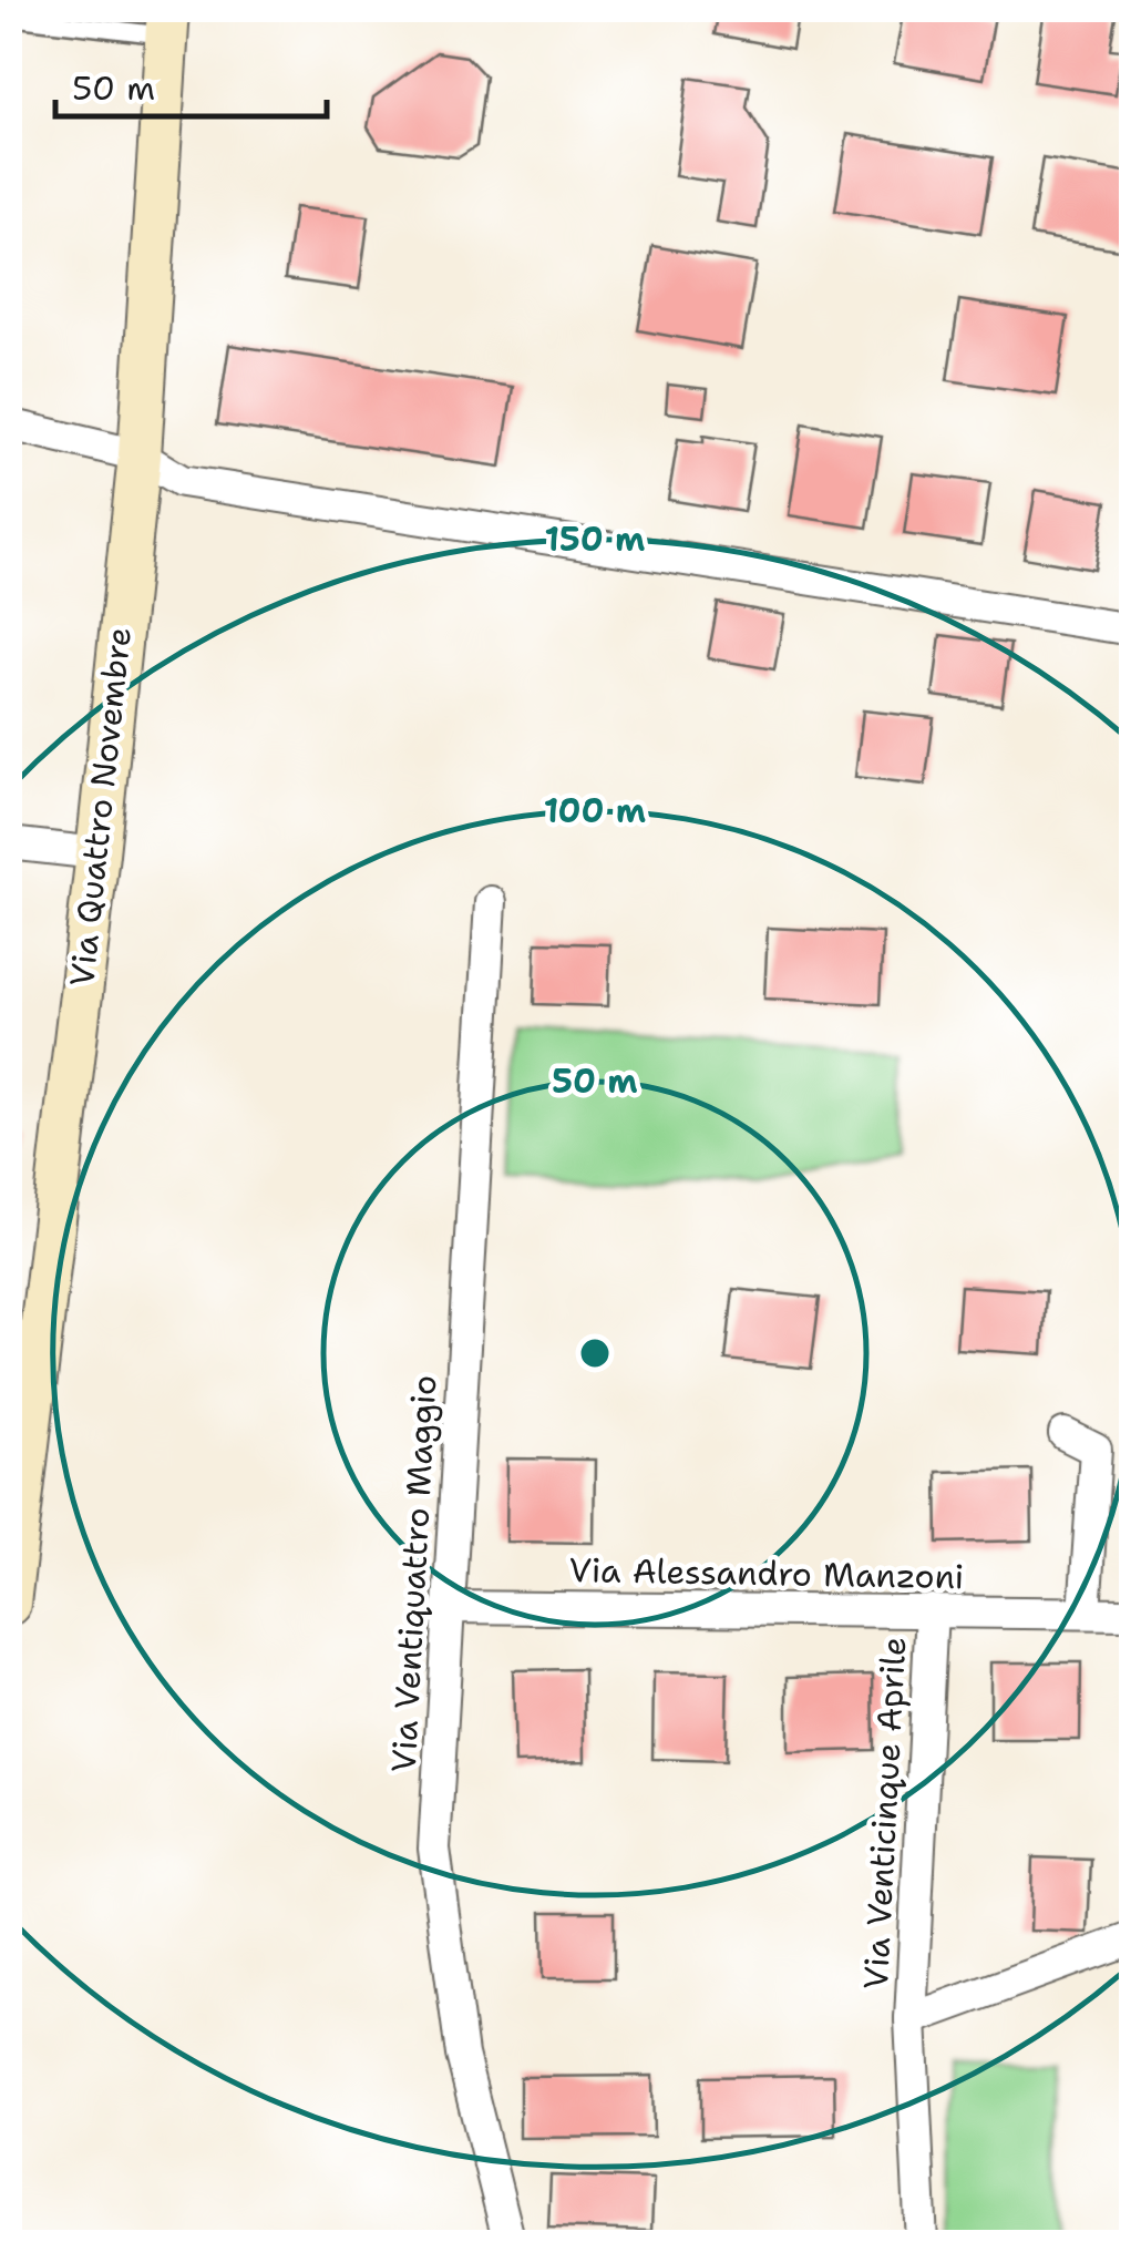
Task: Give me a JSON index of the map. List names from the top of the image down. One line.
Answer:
{"streets":{"street":["Via Quattro Novembre","Via Ventiquattro Maggio","Via Alessandro Manzoni","Via Venticinque Aprile"]},"crossings":[["Via Ventiquattro Maggio","Via Alessandro Manzoni"],["Via Alessandro Manzoni","Via Venticinque Aprile"]],"scale_bar":"50 m","rings":["150 m","100 m","50 m"]}
